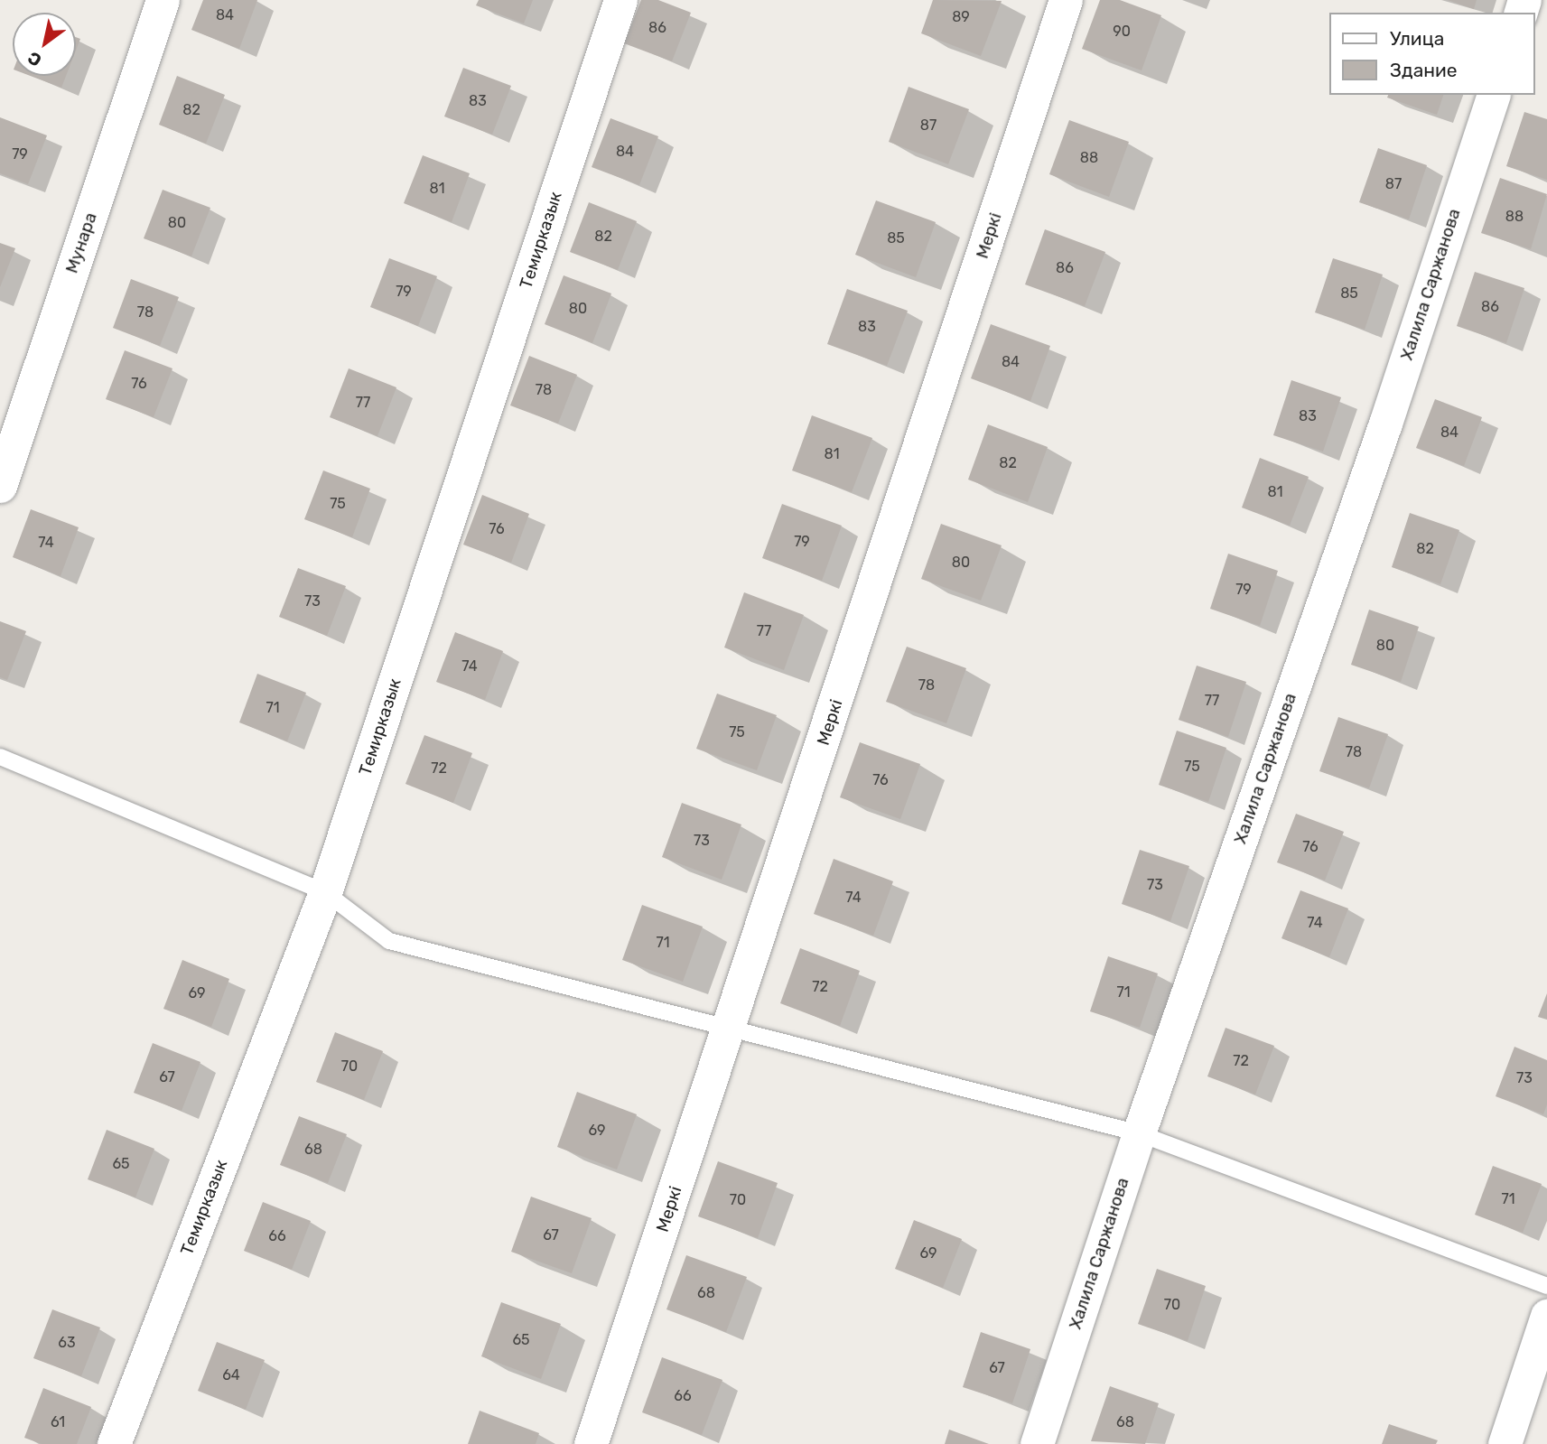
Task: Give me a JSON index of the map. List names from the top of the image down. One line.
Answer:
{"streets":{"street":["Меркі","Темирказык","Мунара","Халила Саржанова"]},"house_numbers":["84","89","86","90","83","82","87","84","79","88","87","81","88","80","82","85","86","79","85","86","80","78","83","84","76","78","77","83","84","81","82","81","75","76","79","74","82","80","79","73","77","80","74","78","77","71","75","78","75","72","76","73","76","73","74","74","71","72","71","69","72","70","67","73","69","68","65","71","70","67","66","69","68","70","65","63","67","64","66","61","68"],"legend":["Улица","Здание"],"north":"bottom left"}
